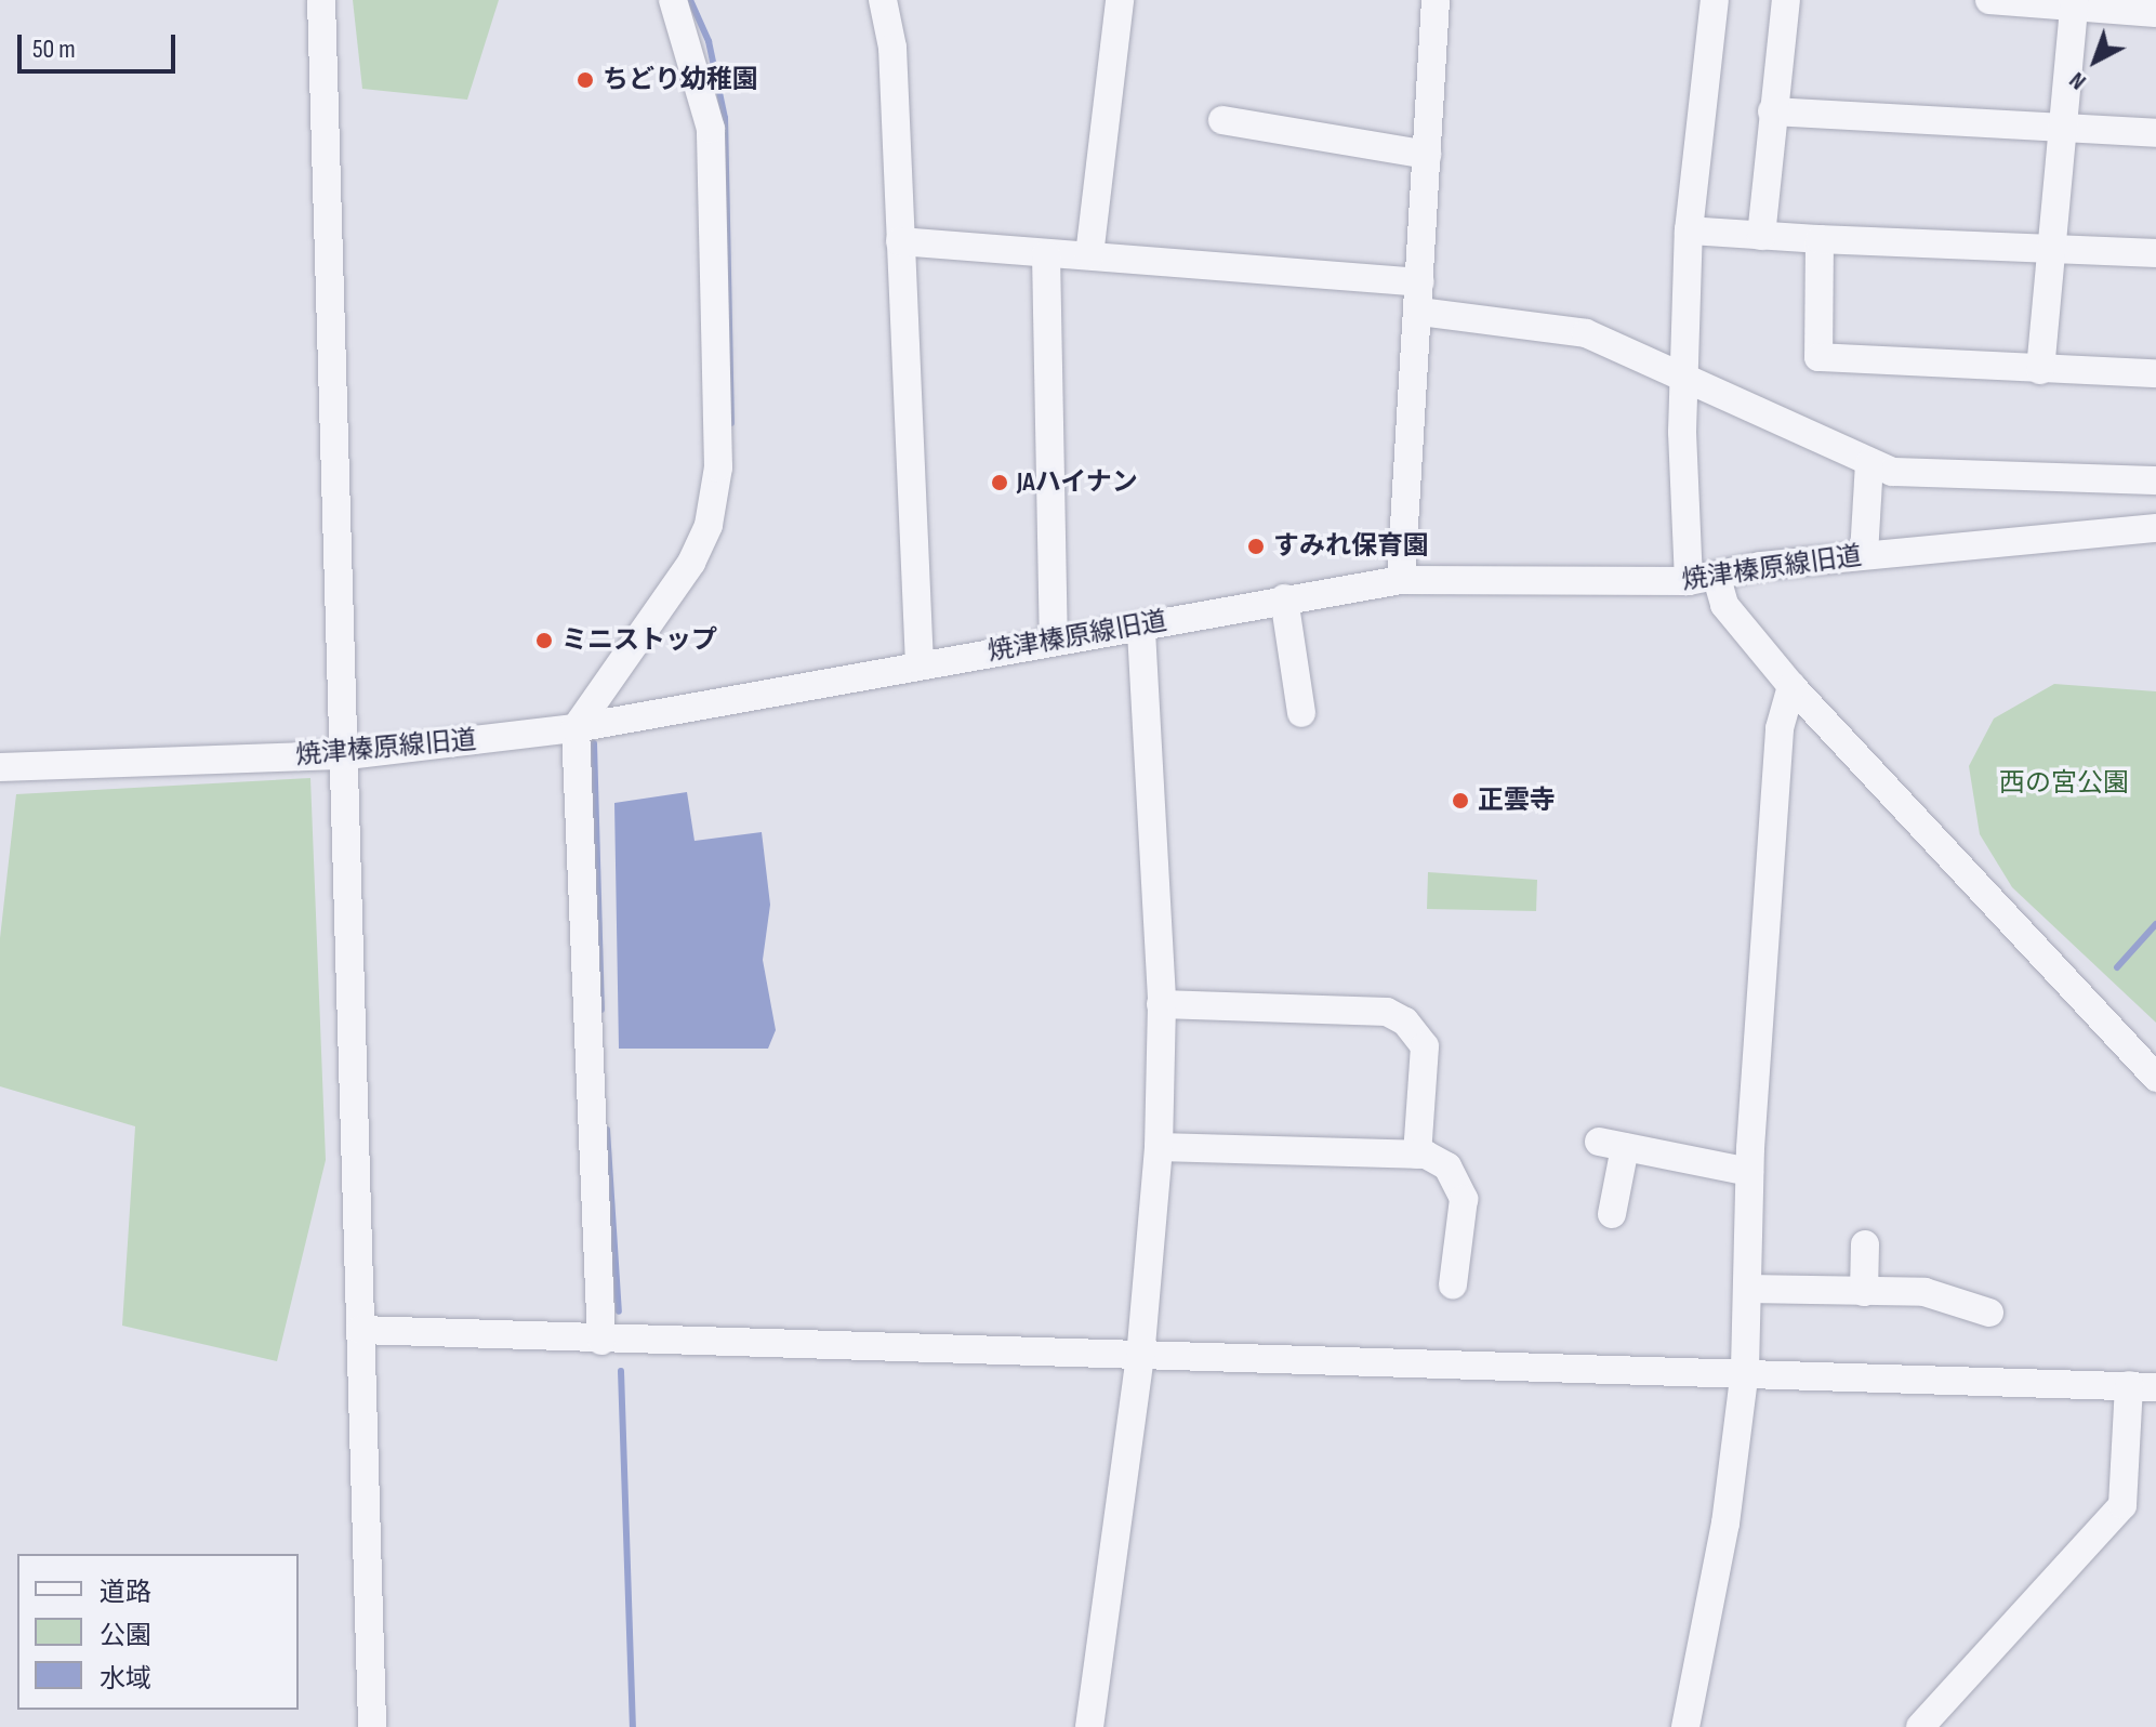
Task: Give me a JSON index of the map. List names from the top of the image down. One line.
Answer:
{"streets":{"street":["焼津榛原線旧道"]},"parks":["西の宮公園"],"places":["ちどり幼稚園","JAハイナン","すみれ保育園","ミニストップ","正雲寺"],"legend":["道路","公園","水域"],"scale_bar":"50 m","north":"bottom left"}
